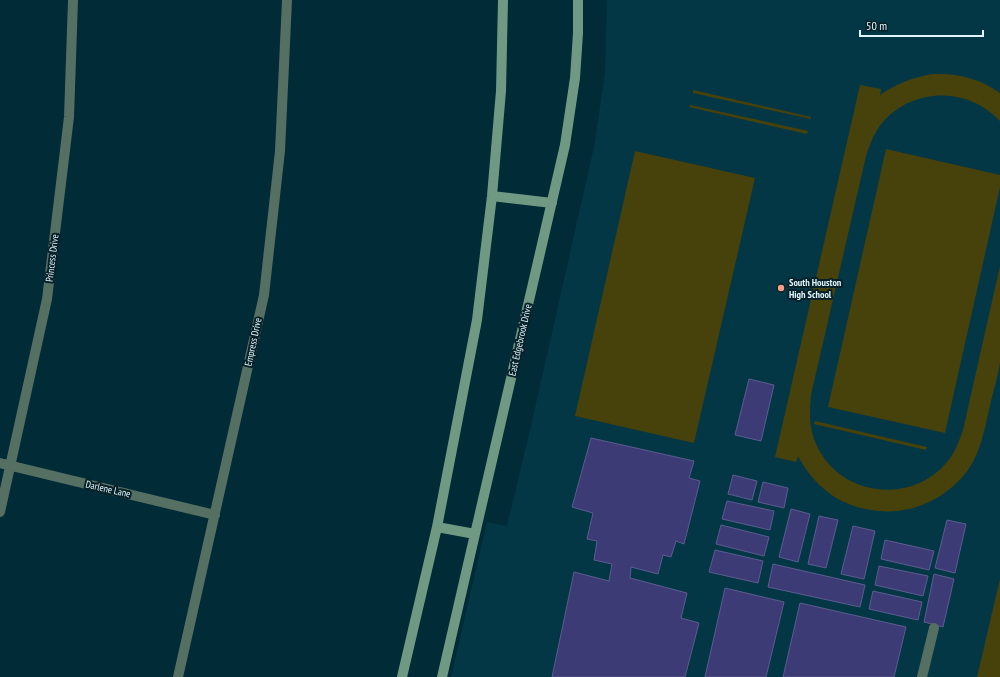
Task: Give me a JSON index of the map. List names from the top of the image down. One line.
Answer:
{"streets":{"main road":["East Edgebrook Drive"],"street":["Princess Drive","Empress Drive","Darlene Lane"]},"crossings":[["Princess Drive","Darlene Lane"],["Empress Drive","Darlene Lane"]],"places":["South Houston High School"],"scale_bar":"50 m"}
